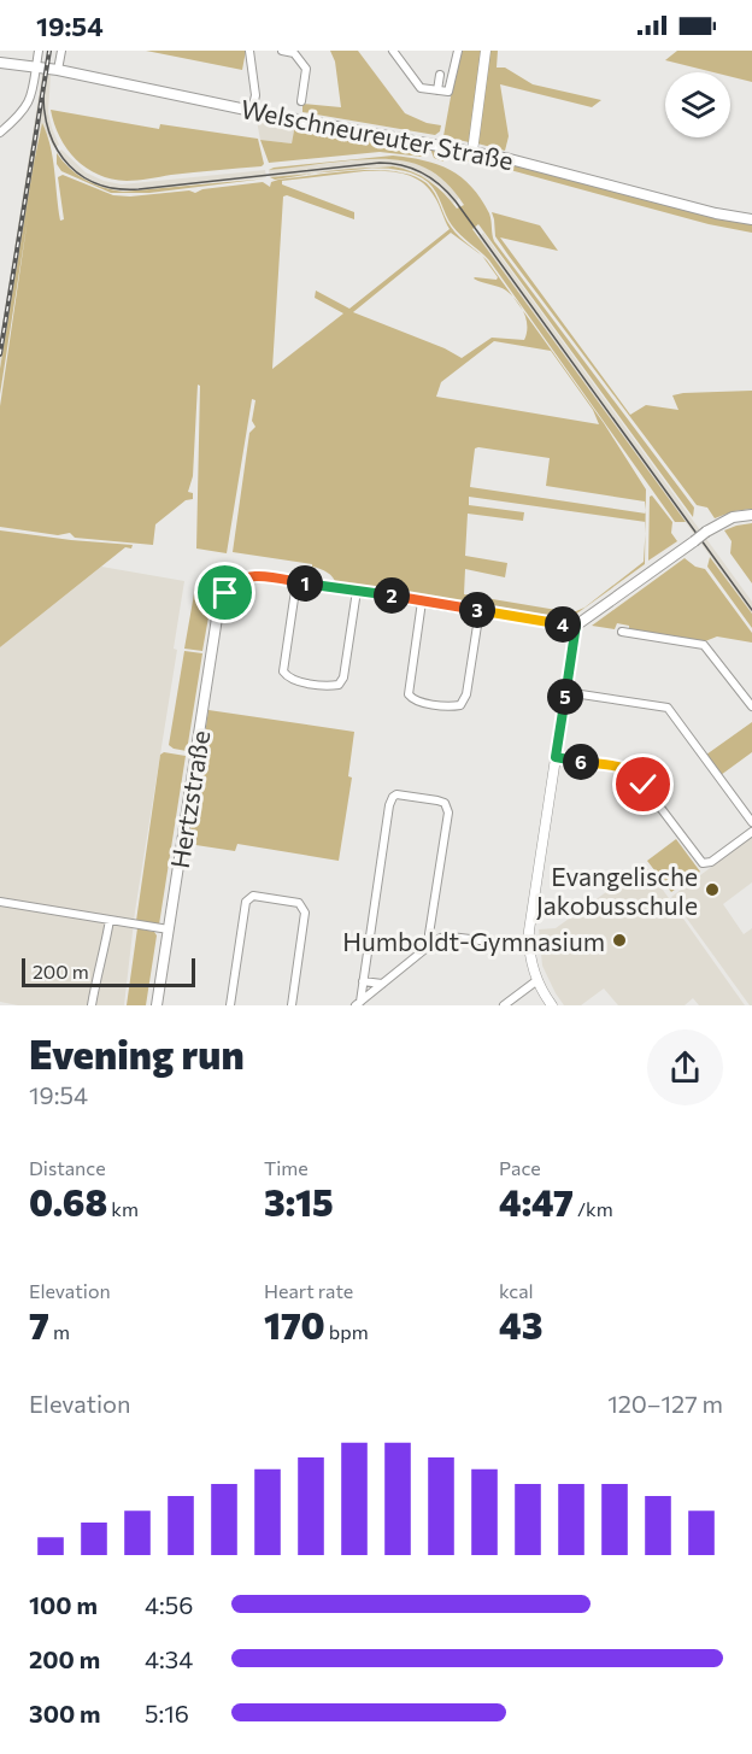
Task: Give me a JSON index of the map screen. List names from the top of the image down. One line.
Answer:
{"streets":{"main road":["Welschneureuter Straße","Hertzstraße"]},"places":["Evangelische Jakobusschule","Humboldt-Gymnasium"],"scale_bar":"200 m","page":{"status":"19:54","pins":["1","2","3","4","5","6"],"scale":"200 m","heading":["Evening run","19:54"],"stats":[["Distance","0.68 km"],["Time","3:15"],["Pace","4:47 /km"],["Elevation","7 m"],["Heart rate","170 bpm"],["kcal","43"]],"chart":["Elevation","120–127 m"],"list":[{"name":"100 m","note":"4:56"},{"name":"200 m","note":"4:34"},{"name":"300 m","note":"5:16"}]}}
